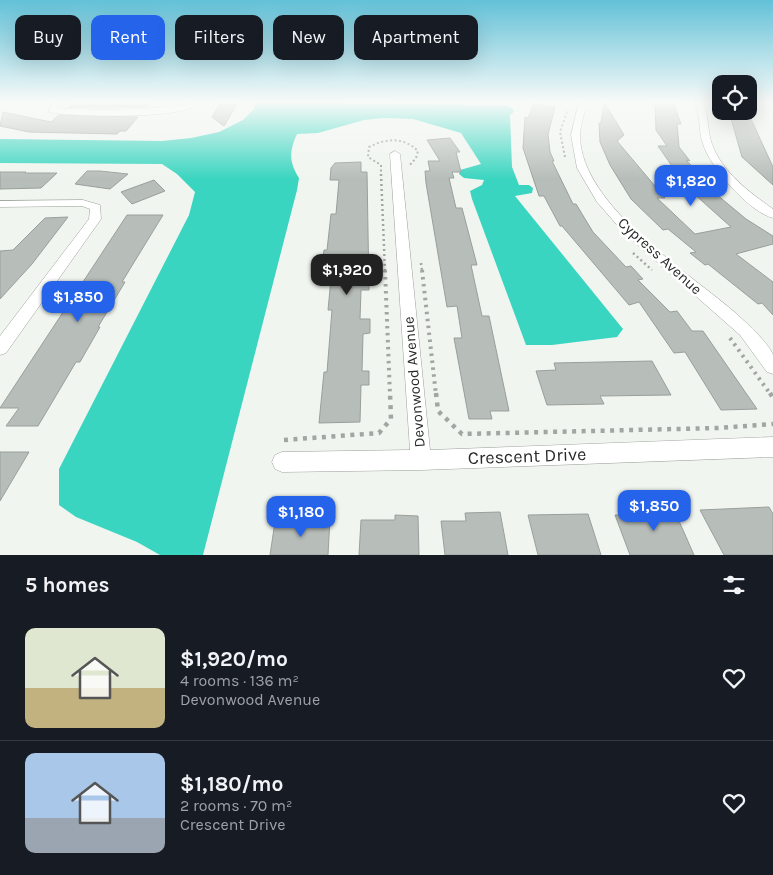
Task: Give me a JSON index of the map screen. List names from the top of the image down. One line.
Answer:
{"streets":{"street":["Cypress Avenue","Devonwood Avenue","Crescent Drive"]},"crossings":[["Devonwood Avenue","Crescent Drive"]],"page":{"chip":["Buy","Rent","Filters","New","Apartment"],"price":["$1,820","$1,920","$1,850","$1,850","$1,180"],"heading":"5 homes","list":[{"name":"$1,920/mo","note":"4 rooms · 136 m² · Devonwood Avenue"},{"name":"$1,180/mo","note":"2 rooms · 70 m² · Crescent Drive"}]}}
